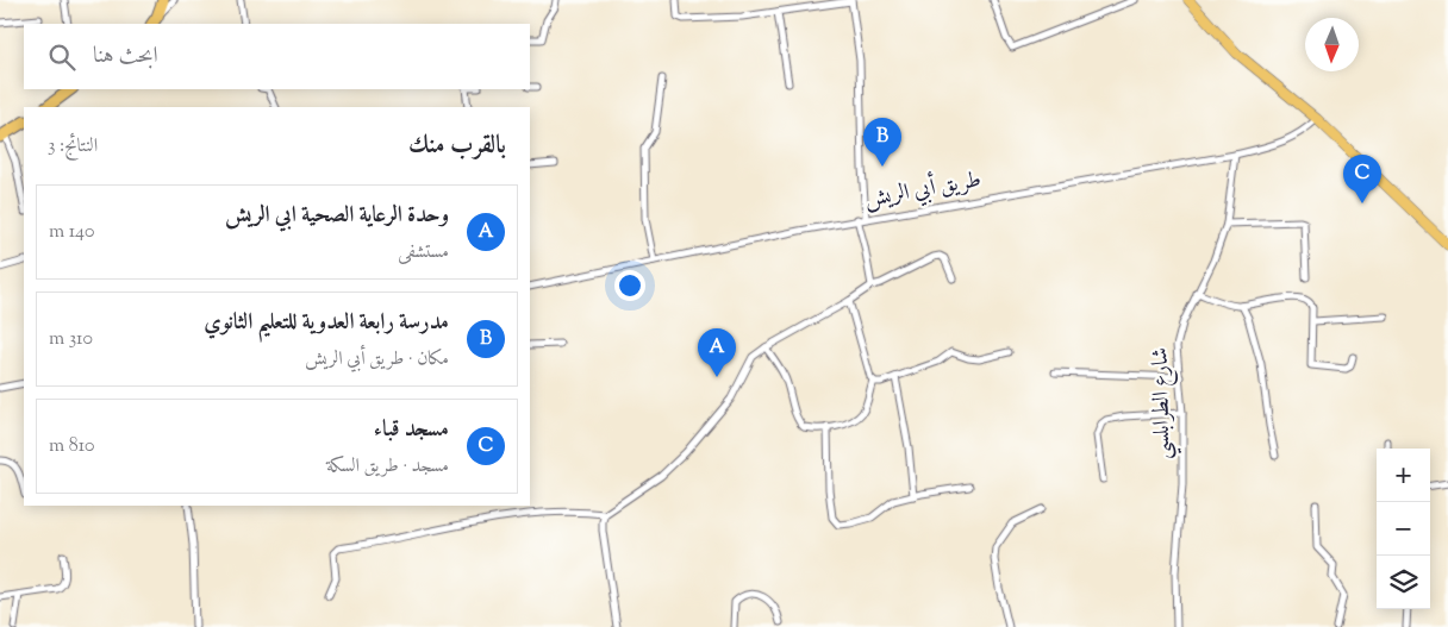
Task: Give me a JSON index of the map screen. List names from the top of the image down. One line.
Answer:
{"streets":{"street":["طريق أبي الريش","شارع الطرابلسي"]},"crossings":[["طريق أبي الريش","شارع الطرابلسي"]],"north":"bottom","page":{"search":"ابحث هنا","heading":["بالقرب منك","النتائج: 3"],"pins":["B","C","A"],"list":[{"mark":"A","name":"وحدة الرعاية الصحية ابي الريش","note":"مستشفى","value":"140 m"},{"mark":"B","name":"مدرسة رابعة العدوية للتعليم الثانوي","note":"مكان · طريق أبي الريش","value":"310 m"},{"mark":"C","name":"مسجد قباء","note":"مسجد · طريق السكة","value":"810 m"}],"map_buttons":["+","−"]}}
